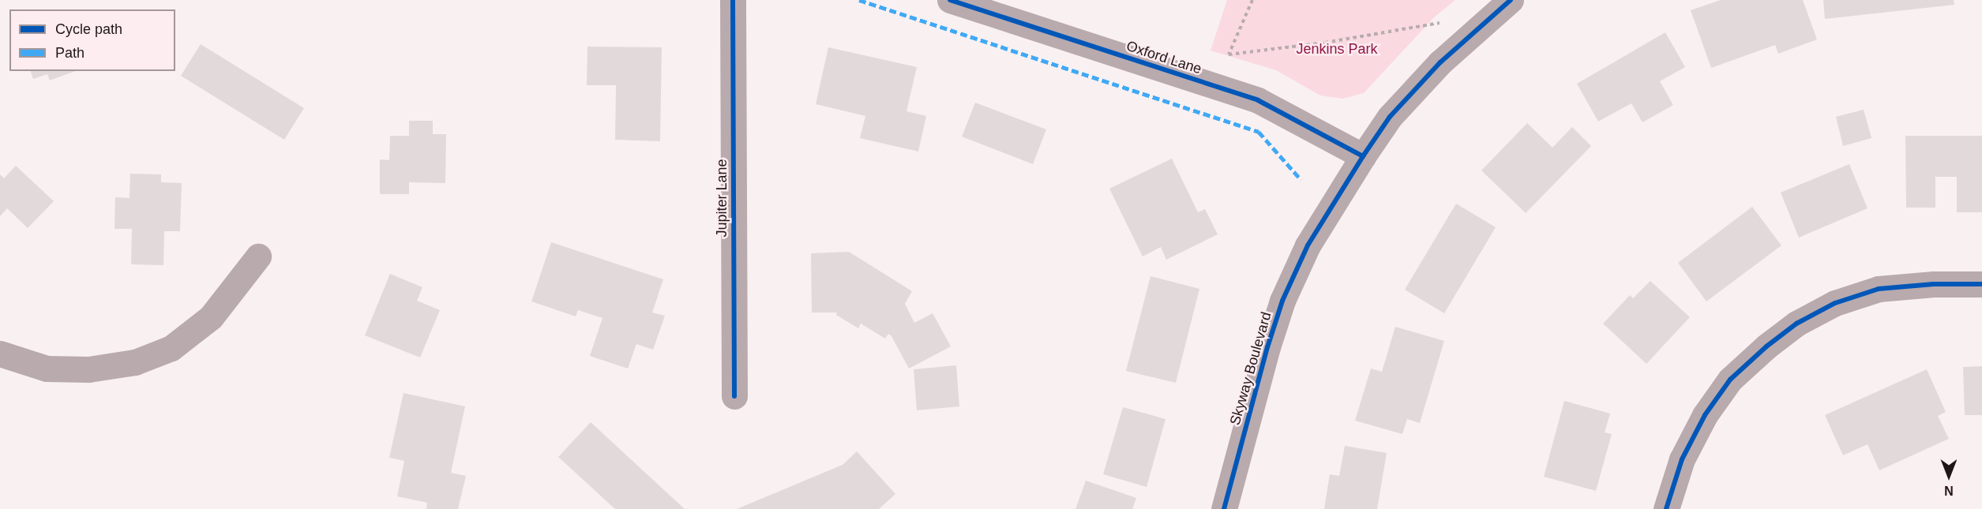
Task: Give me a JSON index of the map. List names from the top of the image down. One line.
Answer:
{"streets":{"street":["Oxford Lane","Jupiter Lane","Skyway Boulevard"]},"crossings":[["Oxford Lane","Skyway Boulevard"]],"parks":["Jenkins Park"],"legend":["Cycle path","Path"],"north":"bottom"}
